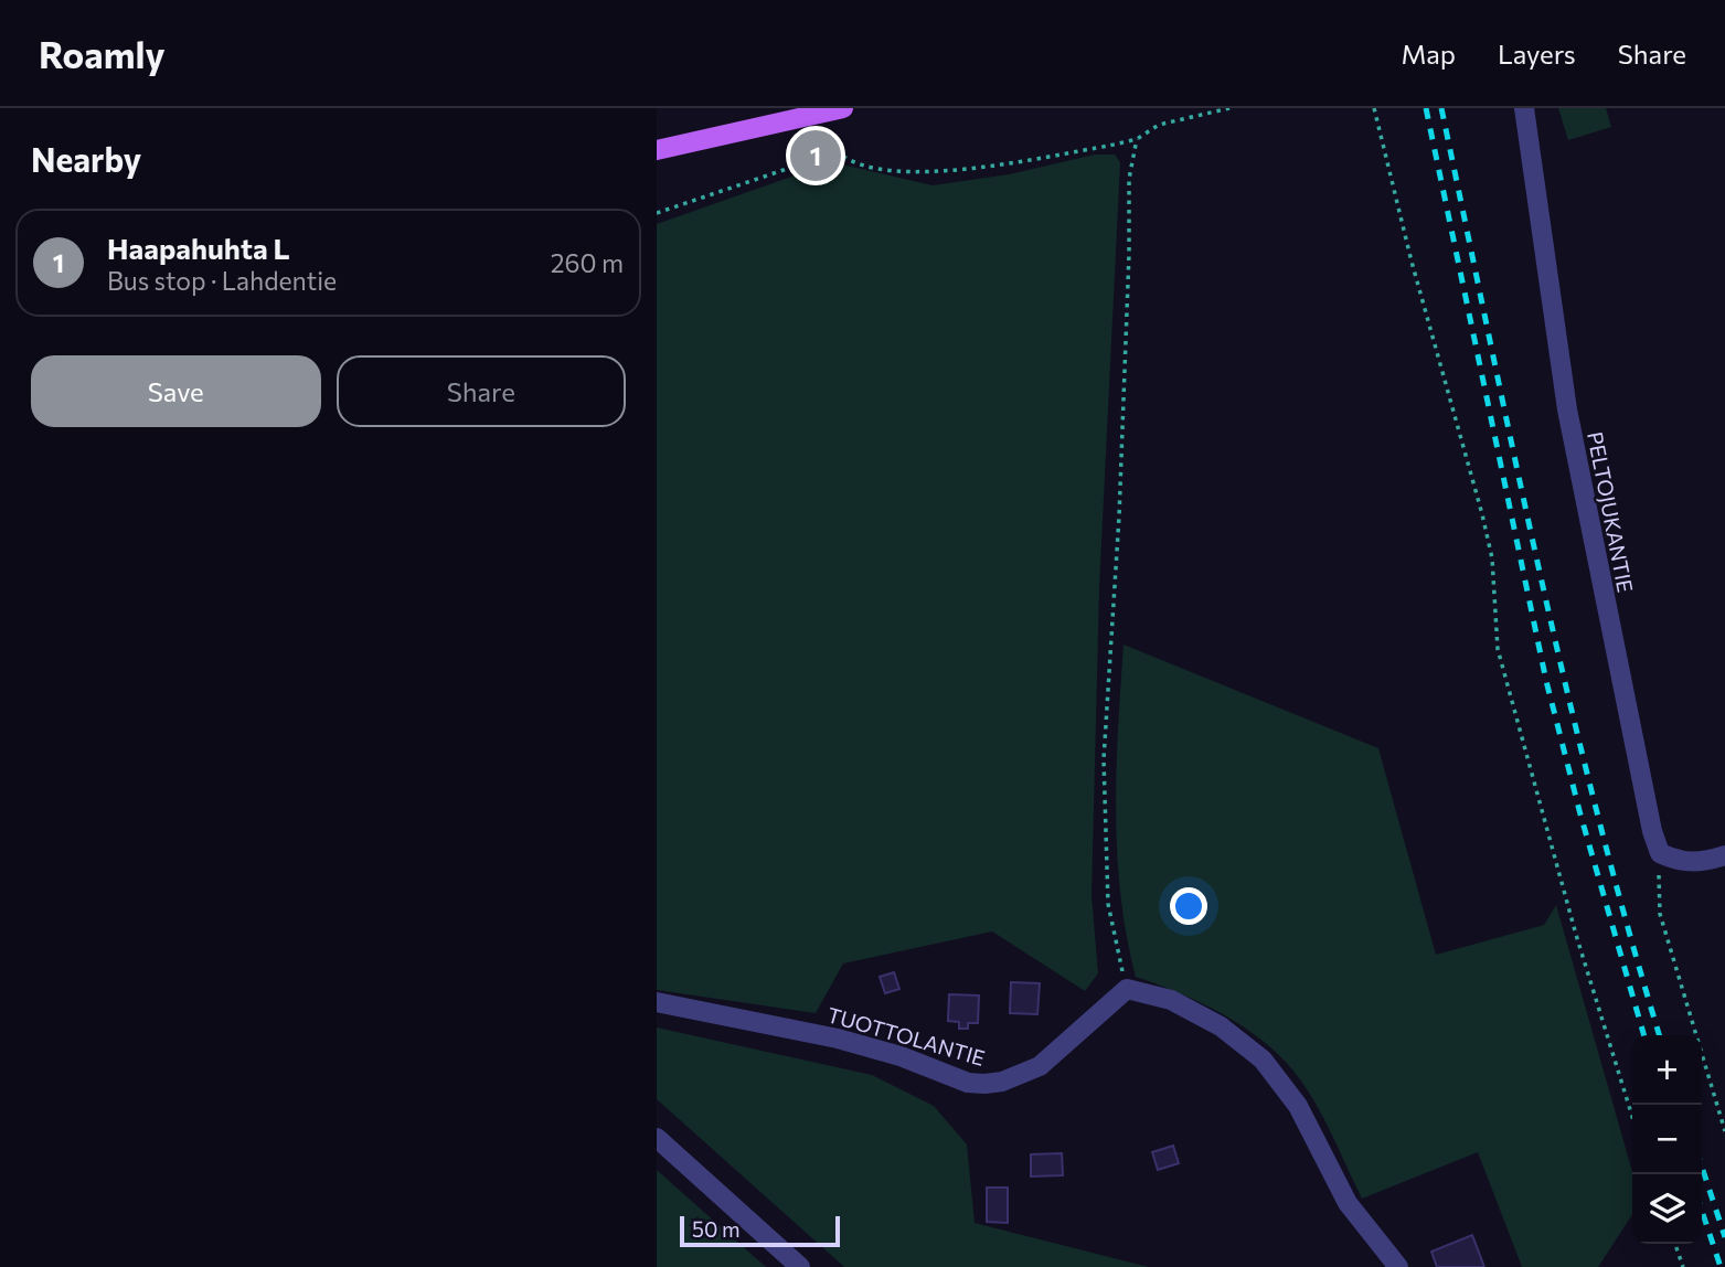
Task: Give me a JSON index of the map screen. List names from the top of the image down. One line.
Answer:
{"streets":{"street":["PELTOJUKANTIE","TUOTTOLANTIE"]},"scale_bar":"50 m","page":{"header":"Roamly","nav":["Map","Layers","Share"],"heading":"Nearby","pins":"1","list":[{"mark":"1","name":"Haapahuhta L","note":"Bus stop · Lahdentie","value":"260 m"}],"buttons":["Save","Share"],"map_buttons":["+","−"],"scale":"50 m"}}
